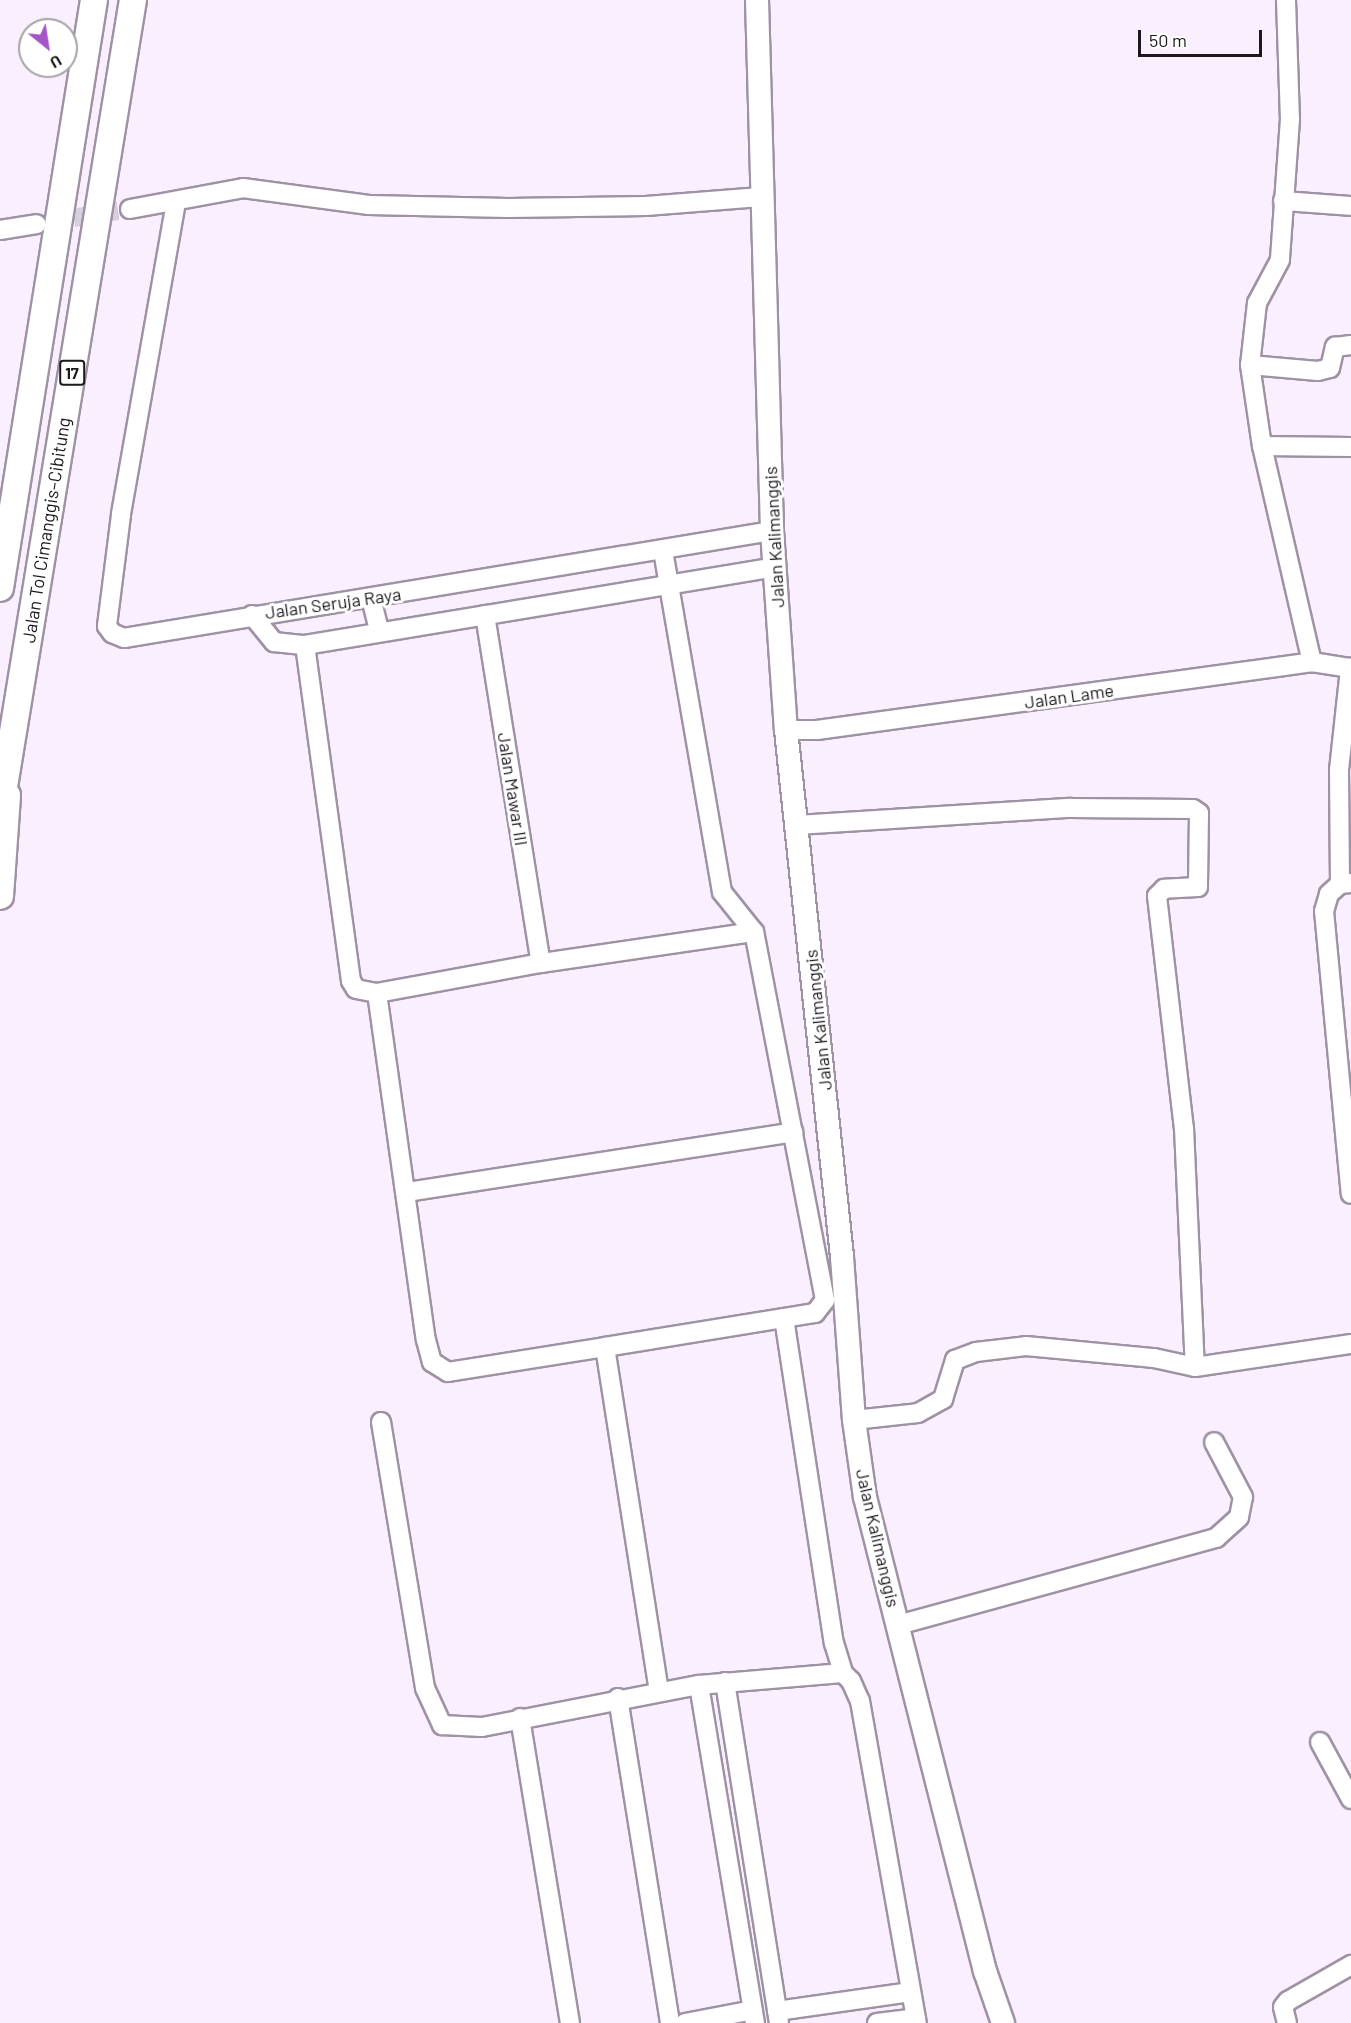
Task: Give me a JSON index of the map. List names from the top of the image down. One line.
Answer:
{"streets":{"highway":["17","Jalan Tol Cimanggis–Cibitung"],"main road":["Jalan Kalimanggis"],"street":["Jalan Seruja Raya","Jalan Lame","Jalan Mawar III"]},"crossings":[["Jalan Kalimanggis","Jalan Seruja Raya"],["Jalan Kalimanggis","Jalan Lame"],["Jalan Seruja Raya","Jalan Mawar III"]],"scale_bar":"50 m","north":"bottom right"}
